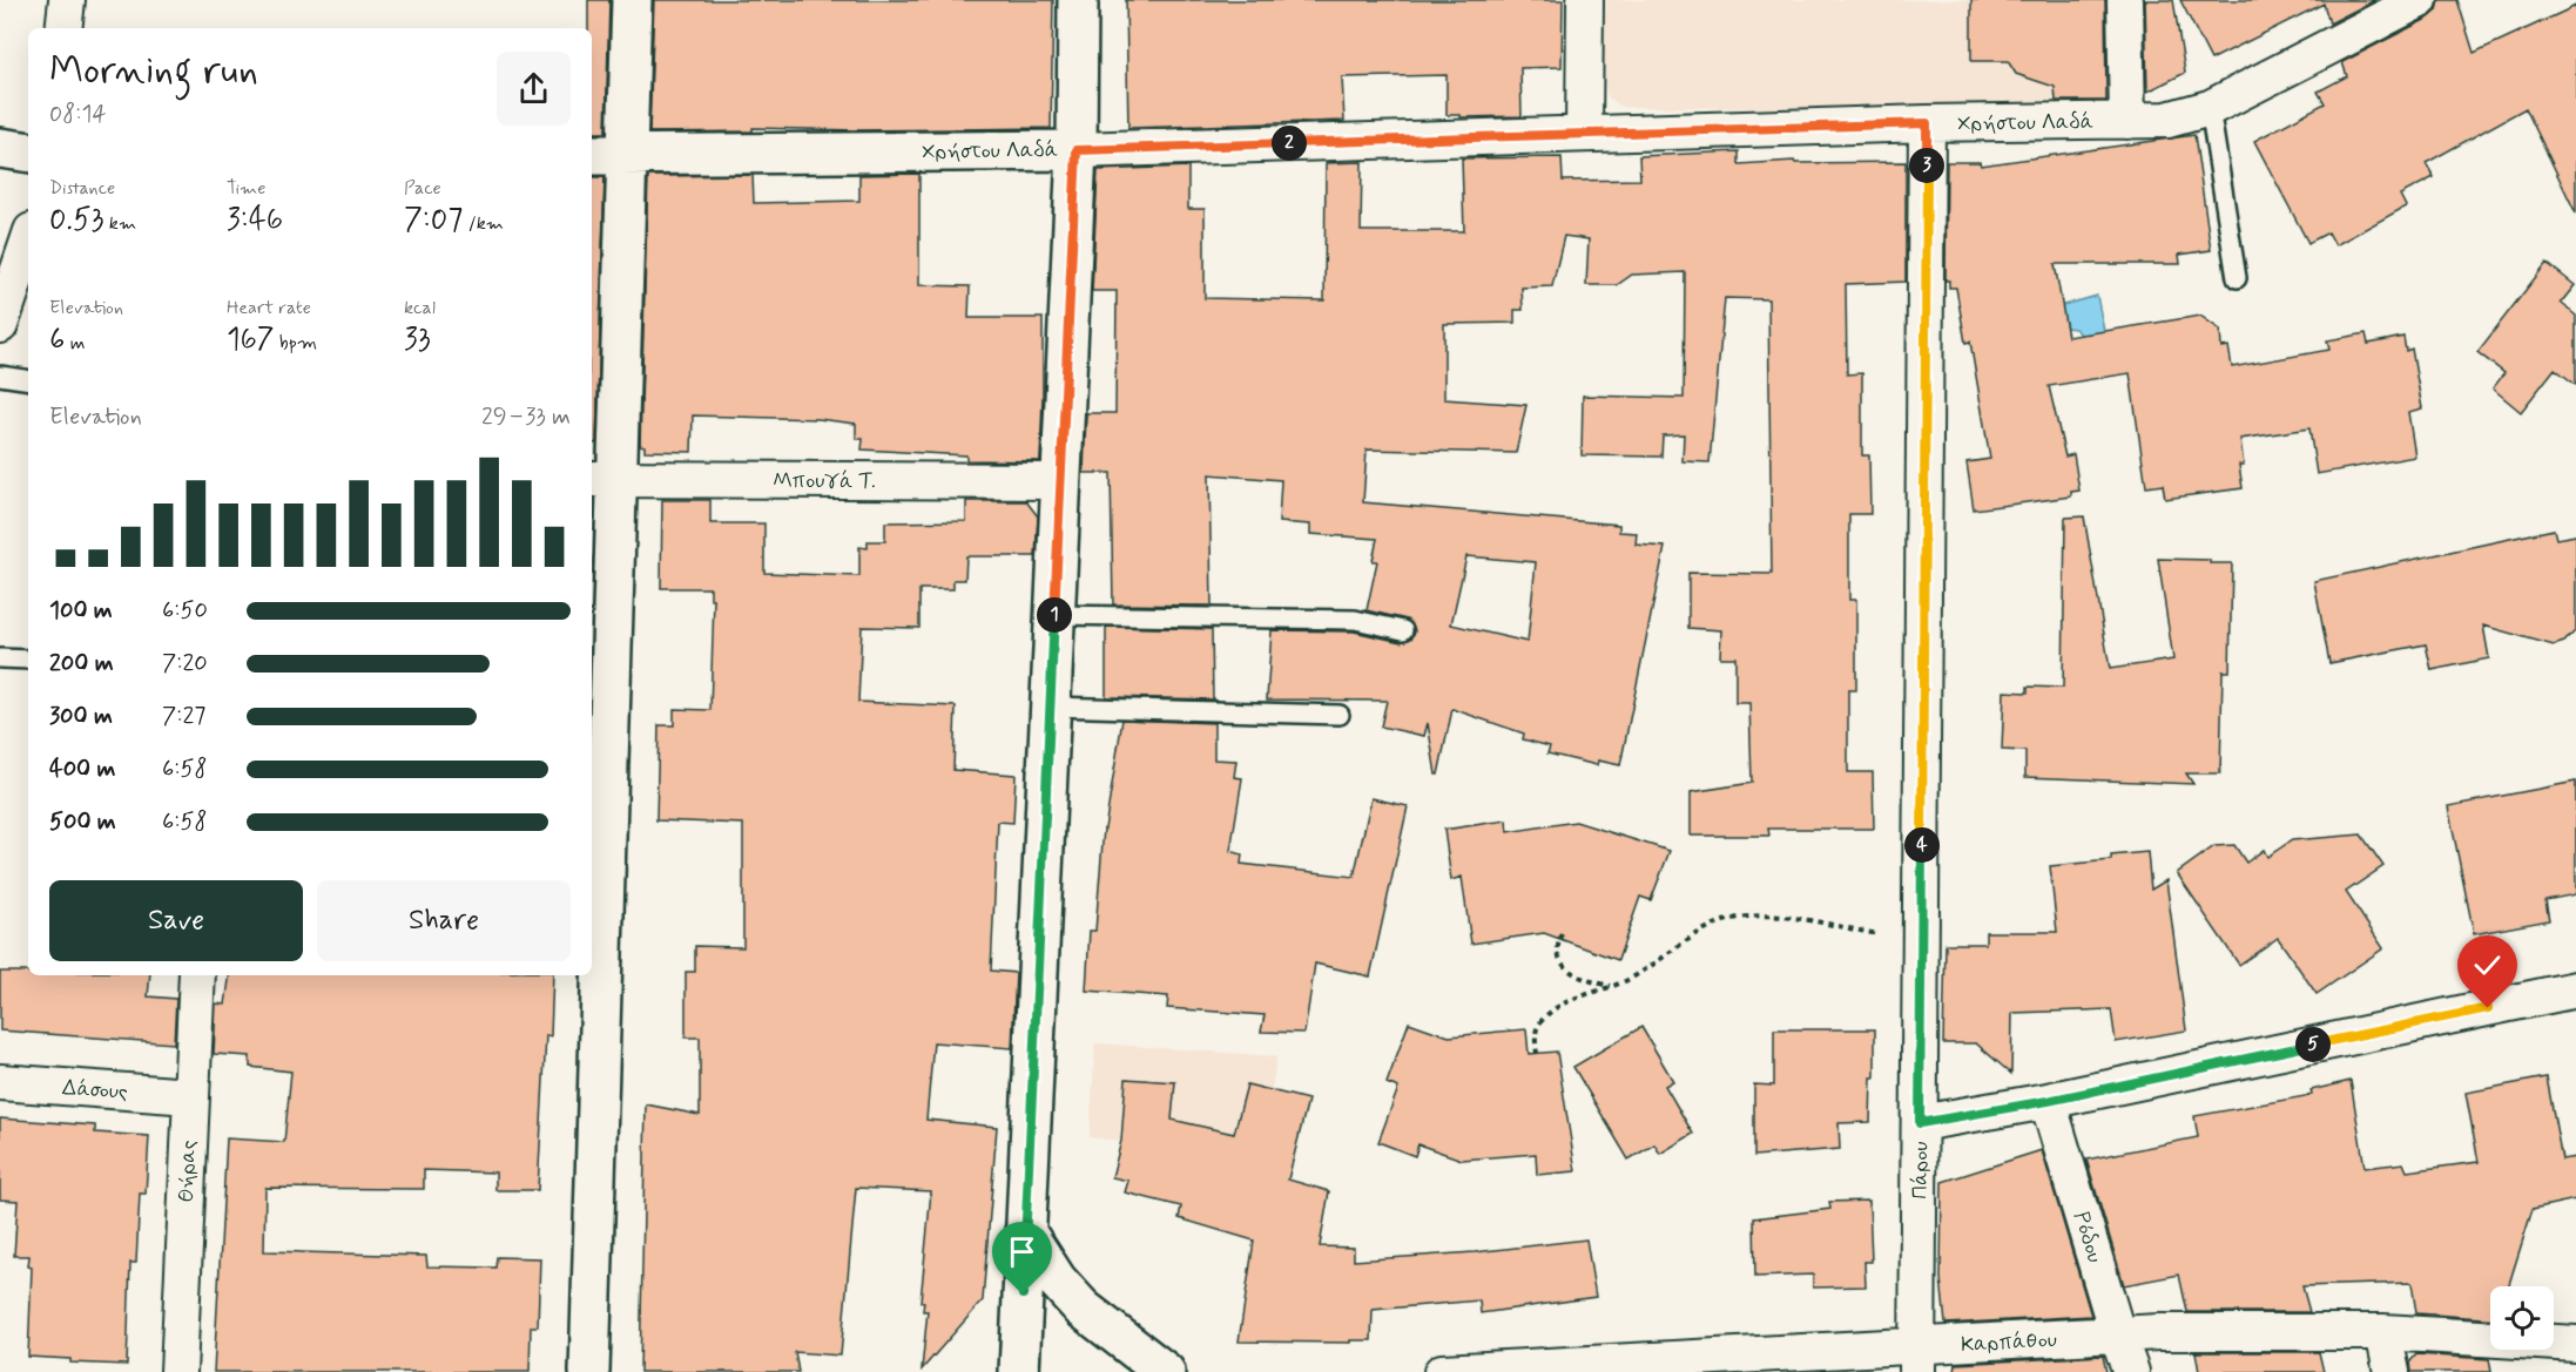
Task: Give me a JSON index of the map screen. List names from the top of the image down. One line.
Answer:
{"streets":{"main road":["Χρήστου Λαδά"],"street":["Μπουγά Τ.","Δάσους","Πάρου","Θήρας","Ρόδου","Καρπάθου"]},"crossings":[["Χρήστου Λαδά","Πάρου"],["Δάσους","Θήρας"],["Πάρου","Καρπάθου"],["Ρόδου","Καρπάθου"]],"page":{"heading":["Morning run","08:14"],"pins":["2","3","1","4","5"],"stats":[["Distance","0.53 km"],["Time","3:46"],["Pace","7:07 /km"],["Elevation","6 m"],["Heart rate","167 bpm"],["kcal","33"]],"chart":["Elevation","29–33 m"],"list":[{"name":"100 m","note":"6:50"},{"name":"200 m","note":"7:20"},{"name":"300 m","note":"7:27"},{"name":"400 m","note":"6:58"},{"name":"500 m","note":"6:58"}],"buttons":["Save","Share"]}}
